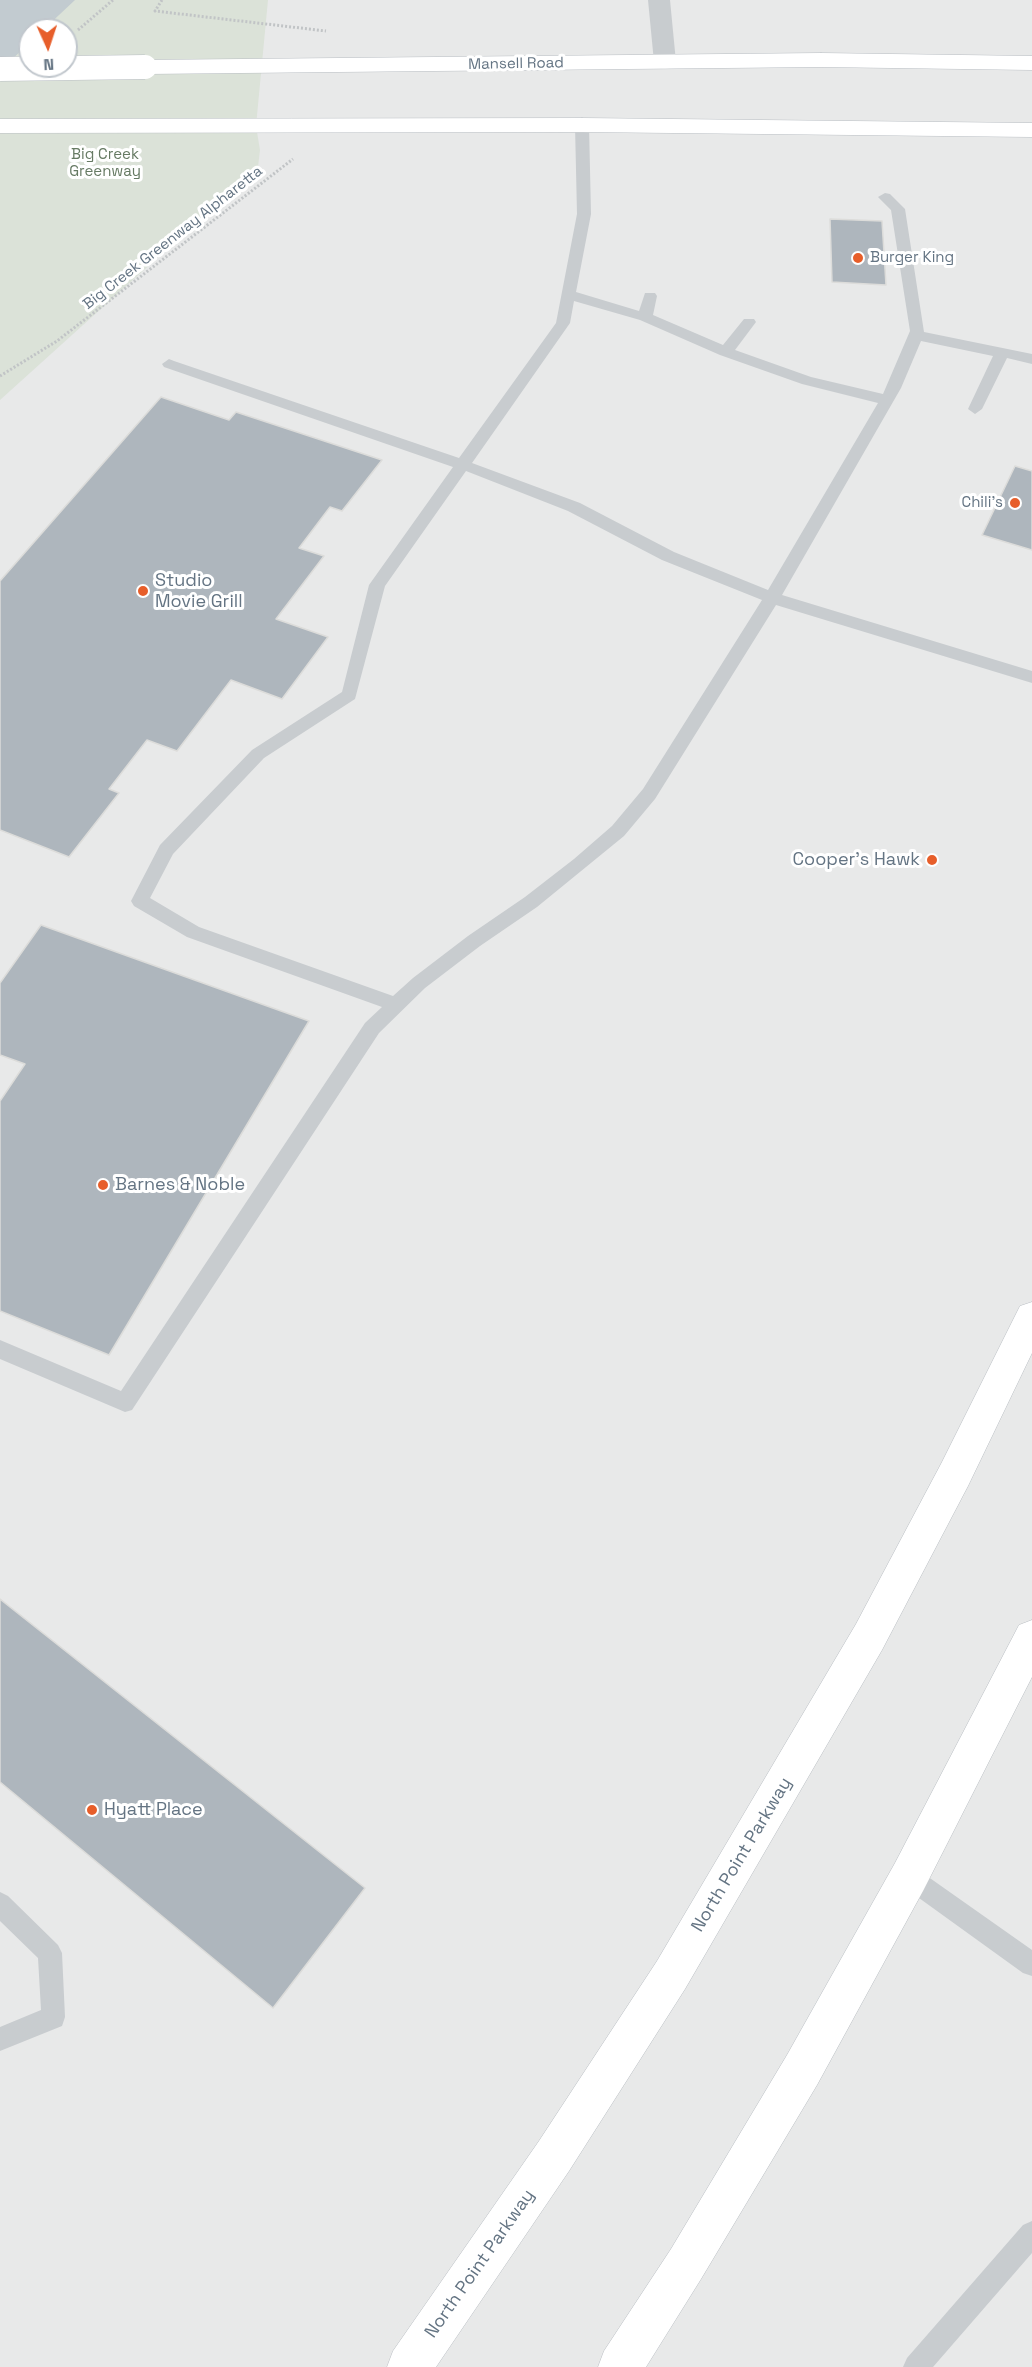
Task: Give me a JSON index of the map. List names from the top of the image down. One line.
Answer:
{"streets":{"main road":["Mansell Road","North Point Parkway"],"path":["Big Creek Greenway Alpharetta"]},"parks":["Big Creek Greenway"],"places":["Burger King","Chili's","Studio Movie Grill","Cooper's Hawk","Barnes & Noble","Hyatt Place"],"north":"bottom"}
